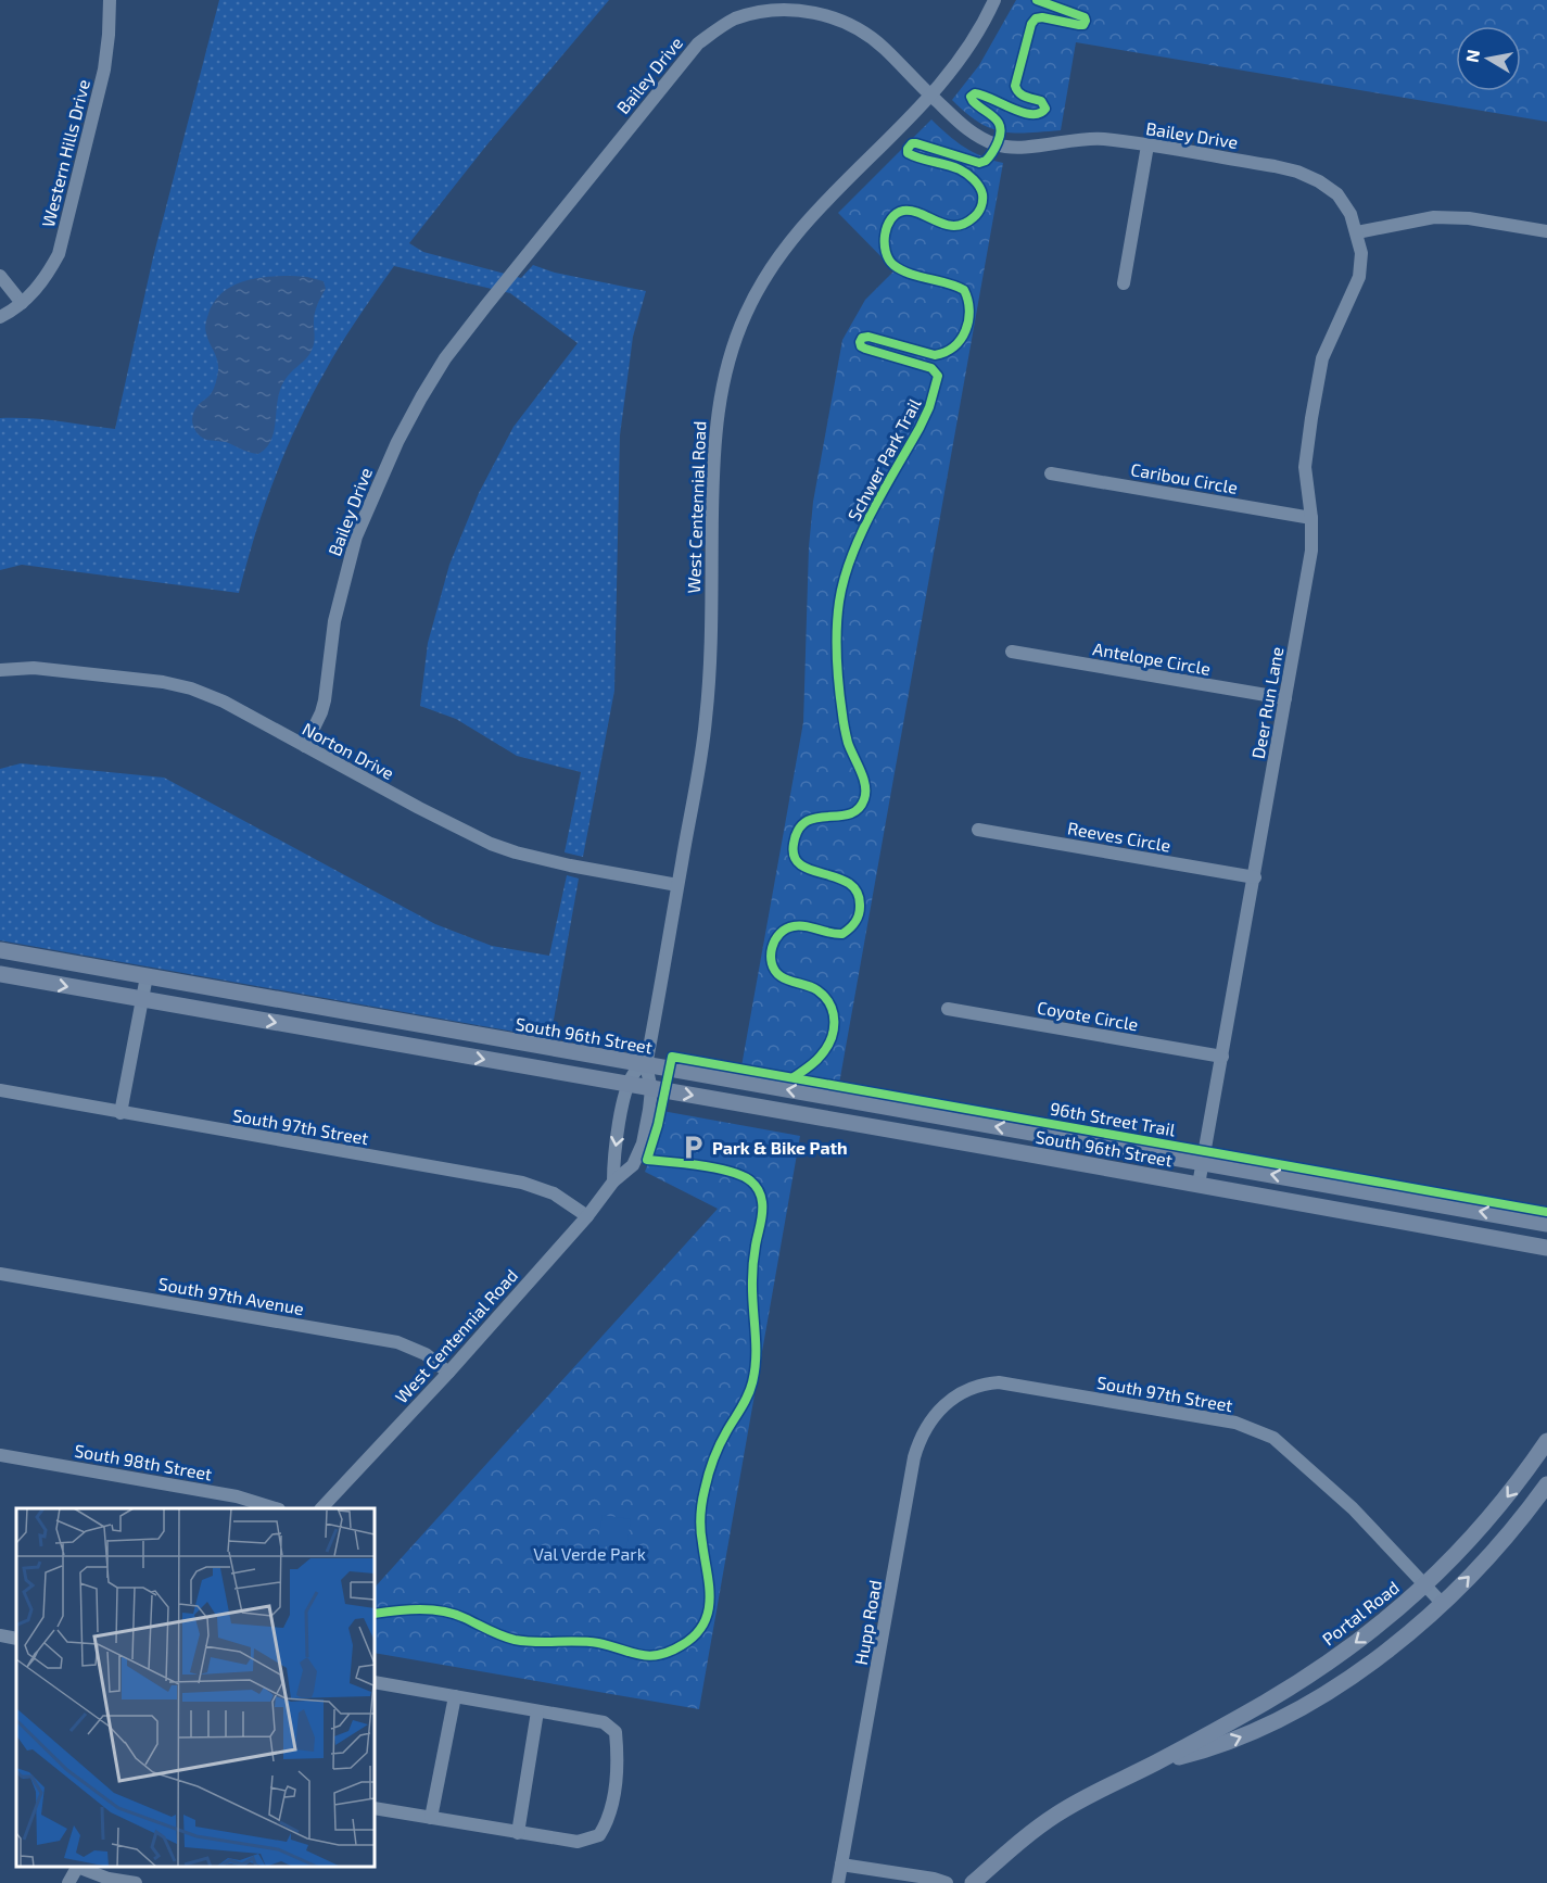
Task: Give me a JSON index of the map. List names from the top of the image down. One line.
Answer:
{"streets":{"main road":["South 96th Street","Portal Road"],"street":["Bailey Drive","Western Hills Drive","Caribou Circle","West Centennial Road","Antelope Circle","Deer Run Lane","Norton Drive","Reeves Circle","Coyote Circle","South 97th Street","South 97th Avenue","South 98th Street","Hupp Road"],"cycle path":["Schwer Park Trail","96th Street Trail"]},"crossings":[["Bailey Drive","West Centennial Road"],["Bailey Drive","Deer Run Lane"],["Bailey Drive","Norton Drive"],["Caribou Circle","Deer Run Lane"],["West Centennial Road","Norton Drive"],["West Centennial Road","South 96th Street"],["West Centennial Road","South 97th Street"],["West Centennial Road","South 97th Avenue"],["Antelope Circle","Deer Run Lane"],["Deer Run Lane","Reeves Circle"],["Deer Run Lane","Coyote Circle"],["Deer Run Lane","South 96th Street"],["South 97th Street","Portal Road"],["South 97th Street","Hupp Road"]],"parks":["Val Verde Park"],"places":{"parking":["Park & Bike Path"]},"north":"left"}
